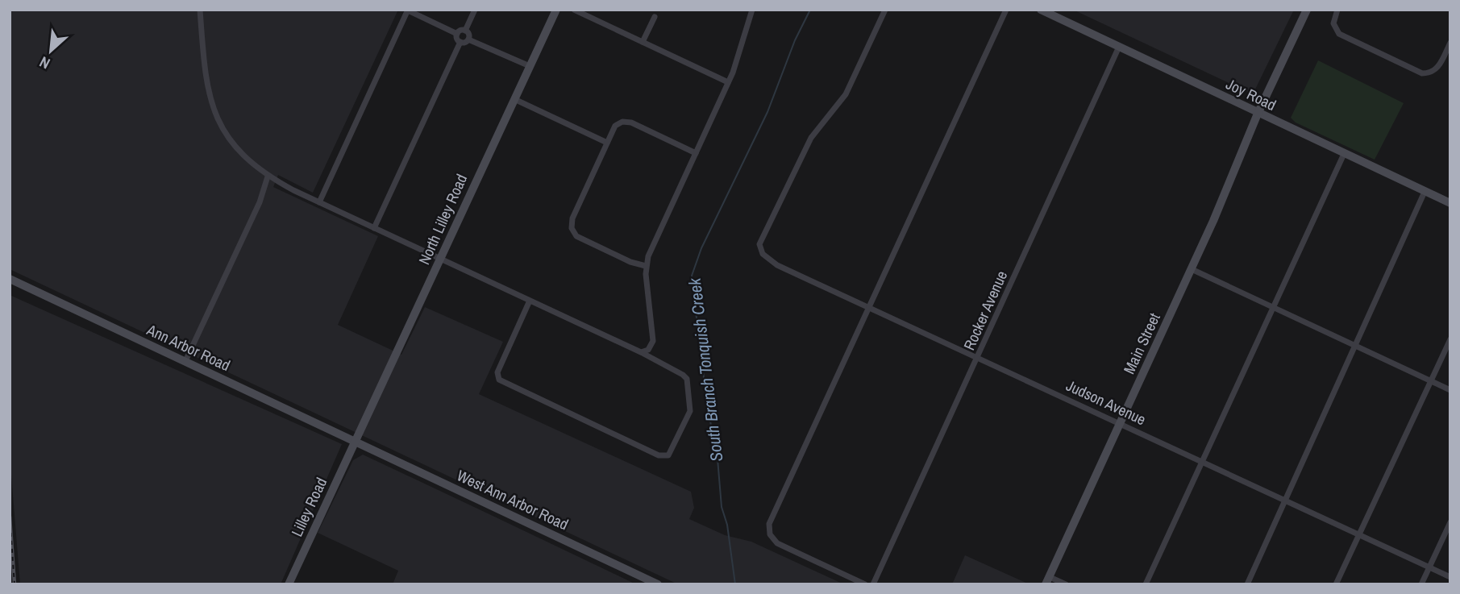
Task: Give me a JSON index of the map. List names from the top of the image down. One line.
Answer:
{"streets":{"street":["Joy Road","North Lilley Road","Rocker Avenue","Main Street","Ann Arbor Road","Judson Avenue","West Ann Arbor Road","Lilley Road"]},"crossings":[["Joy Road","Rocker Avenue"],["Joy Road","Main Street"],["North Lilley Road","Ann Arbor Road"],["North Lilley Road","West Ann Arbor Road"],["North Lilley Road","Lilley Road"],["Rocker Avenue","Judson Avenue"],["Main Street","Judson Avenue"],["Ann Arbor Road","West Ann Arbor Road"],["Ann Arbor Road","Lilley Road"],["West Ann Arbor Road","Lilley Road"]],"water":["South Branch Tonquish Creek"],"north":"bottom left"}
